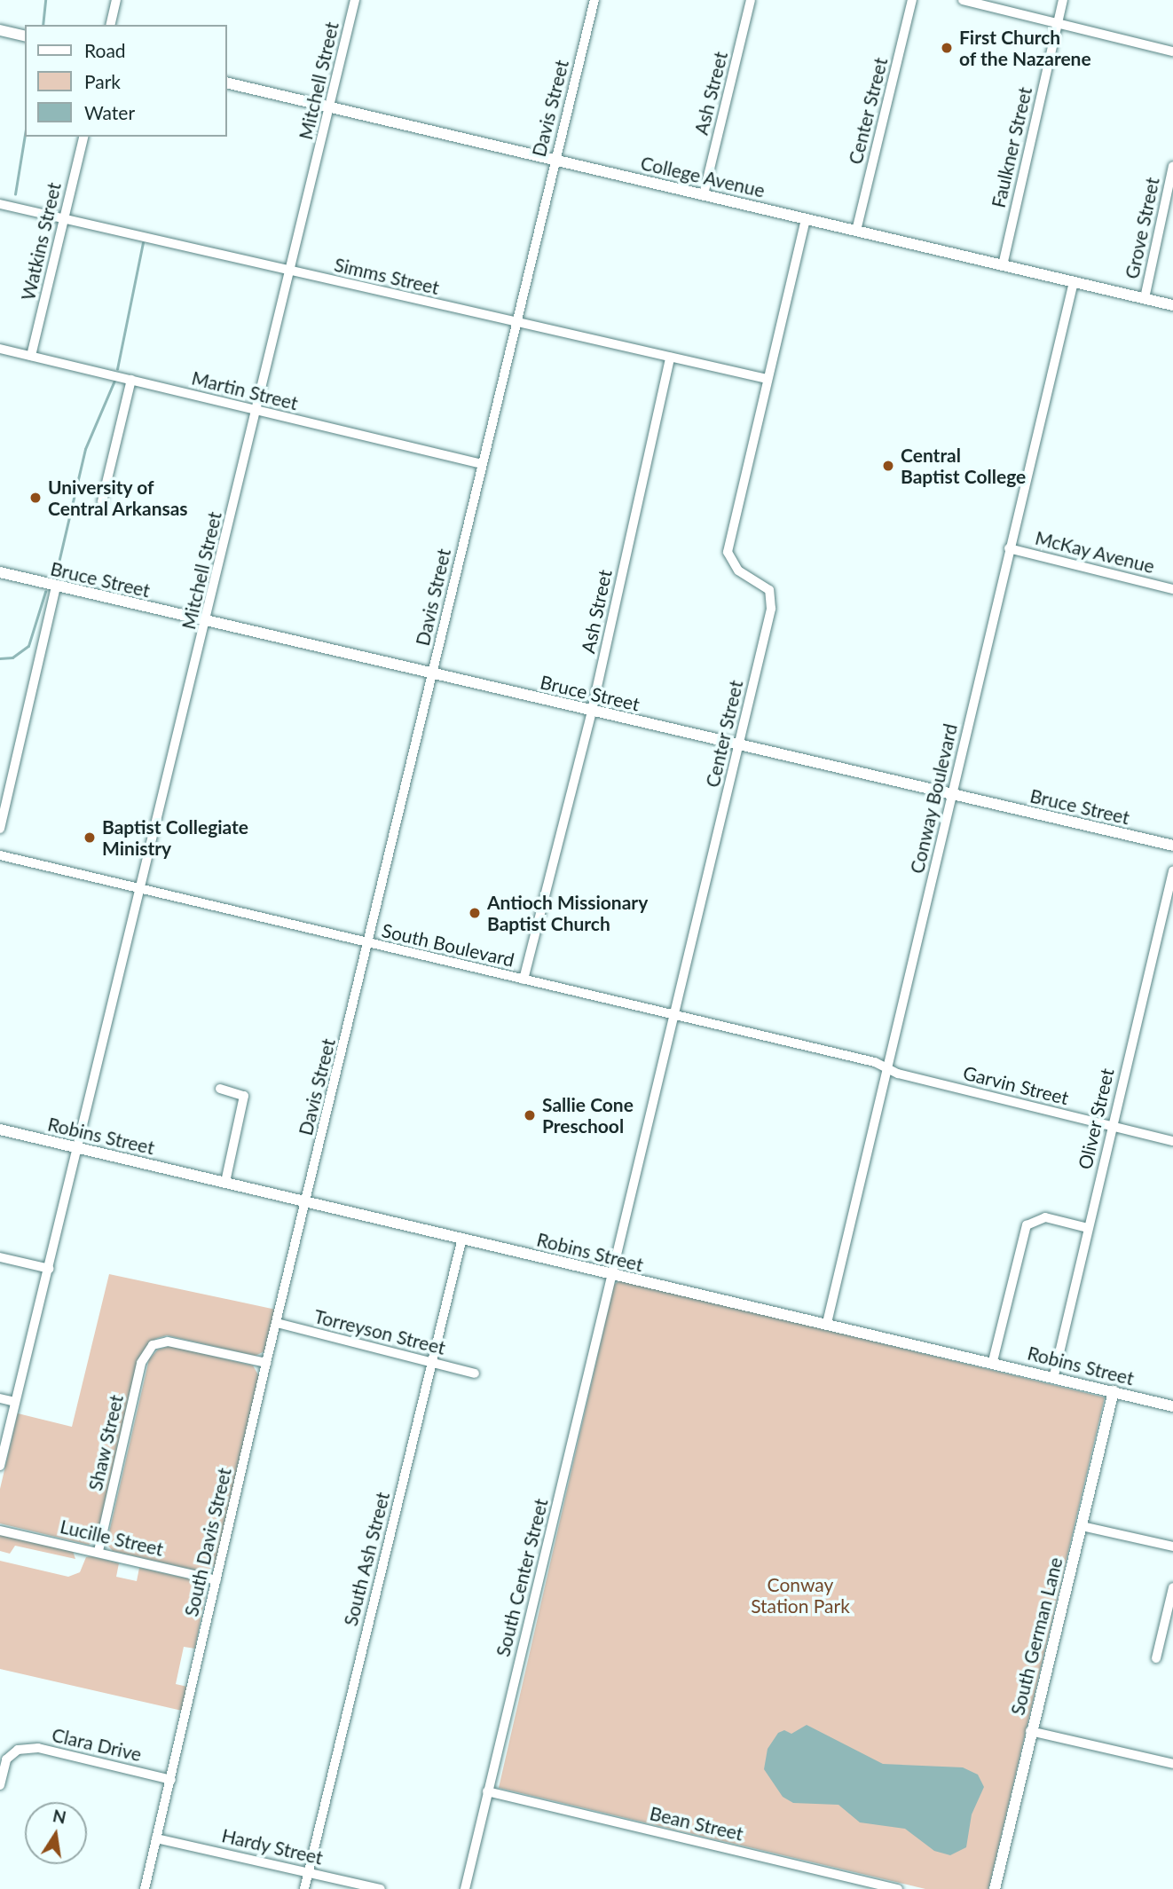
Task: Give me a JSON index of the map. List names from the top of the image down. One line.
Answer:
{"streets":{"street":["Mitchell Street","Ash Street","Davis Street","Center Street","Faulkner Street","College Avenue","Grove Street","Watkins Street","Simms Street","Martin Street","McKay Avenue","Bruce Street","Conway Boulevard","South Boulevard","Garvin Street","Oliver Street","Robins Street","Torreyson Street","Shaw Street","Lucille Street","South Davis Street","South Ash Street","South Center Street","South German Lane","Clara Drive","Bean Street","Hardy Street"]},"crossings":[["Mitchell Street","College Avenue"],["Mitchell Street","Simms Street"],["Mitchell Street","Martin Street"],["Mitchell Street","Bruce Street"],["Mitchell Street","South Boulevard"],["Mitchell Street","Robins Street"],["Ash Street","College Avenue"],["Ash Street","Simms Street"],["Ash Street","Bruce Street"],["Ash Street","South Boulevard"],["Davis Street","College Avenue"],["Davis Street","Simms Street"],["Davis Street","Martin Street"],["Davis Street","Bruce Street"],["Davis Street","South Boulevard"],["Davis Street","Robins Street"],["Davis Street","South Davis Street"],["Center Street","College Avenue"],["Center Street","Simms Street"],["Center Street","Bruce Street"],["Center Street","South Boulevard"],["Center Street","Robins Street"],["Center Street","South Center Street"],["Faulkner Street","College Avenue"],["College Avenue","Grove Street"],["College Avenue","Conway Boulevard"],["Watkins Street","Simms Street"],["Watkins Street","Martin Street"],["McKay Avenue","Conway Boulevard"],["Bruce Street","Conway Boulevard"],["Conway Boulevard","South Boulevard"],["Conway Boulevard","Garvin Street"],["Conway Boulevard","Robins Street"],["South Boulevard","Garvin Street"],["Garvin Street","Oliver Street"],["Oliver Street","Robins Street"],["Robins Street","South Davis Street"],["Robins Street","South Ash Street"],["Robins Street","South Center Street"],["Robins Street","South German Lane"],["Torreyson Street","South Davis Street"],["Torreyson Street","South Ash Street"],["Shaw Street","Lucille Street"],["Shaw Street","South Davis Street"],["Lucille Street","South Davis Street"],["South Davis Street","Clara Drive"],["South Davis Street","Hardy Street"],["South Ash Street","Hardy Street"],["South Center Street","Bean Street"]],"parks":["Conway Station Park"],"places":["First Church of the Nazarene","Central Baptist College","University of Central Arkansas","Baptist Collegiate Ministry","Antioch Missionary Baptist Church","Sallie Cone Preschool"],"legend":["Road","Park","Water"],"north":"top"}
